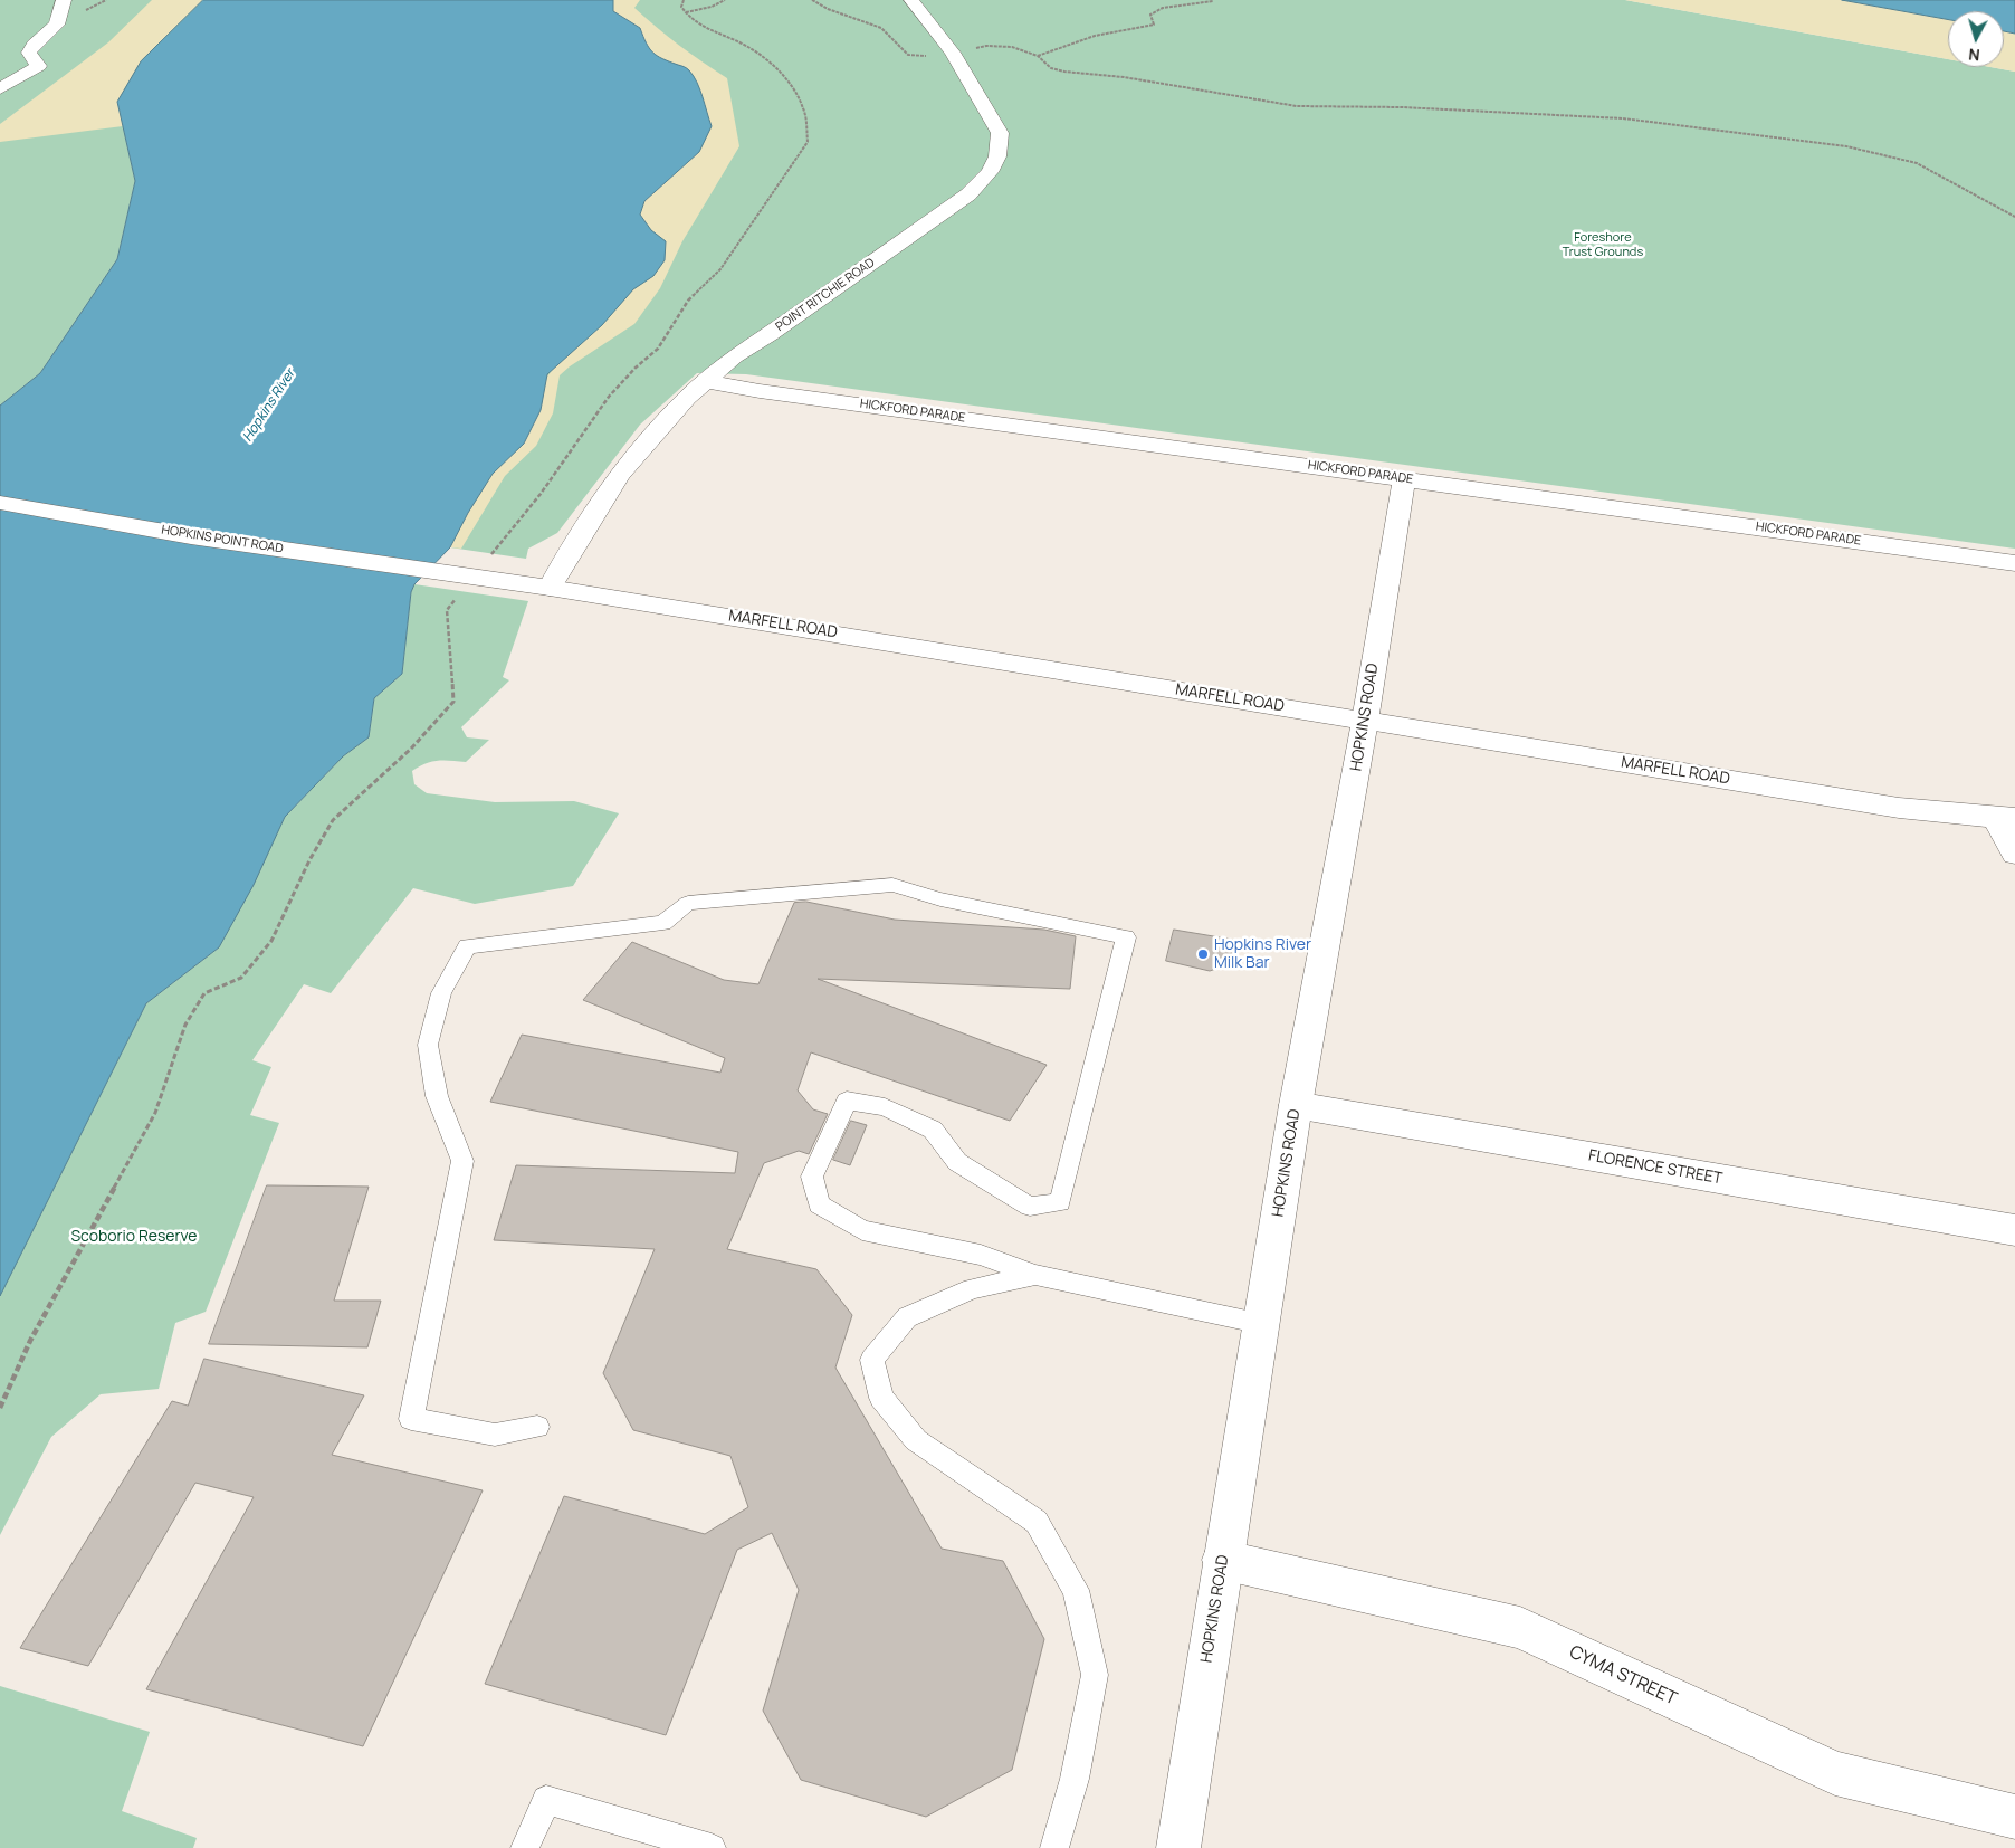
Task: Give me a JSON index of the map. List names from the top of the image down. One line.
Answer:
{"streets":{"street":["POINT RITCHIE ROAD","HICKFORD PARADE","HOPKINS POINT ROAD","MARFELL ROAD","HOPKINS ROAD","FLORENCE STREET","CYMA STREET"]},"crossings":[["POINT RITCHIE ROAD","HICKFORD PARADE"],["POINT RITCHIE ROAD","MARFELL ROAD"],["HICKFORD PARADE","HOPKINS ROAD"],["HOPKINS POINT ROAD","MARFELL ROAD"],["MARFELL ROAD","HOPKINS ROAD"],["HOPKINS ROAD","FLORENCE STREET"],["HOPKINS ROAD","CYMA STREET"]],"water":["Hopkins River"],"parks":["Foreshore Trust Grounds","Scoborio Reserve"],"places":["Hopkins River Milk Bar"],"north":"bottom"}
